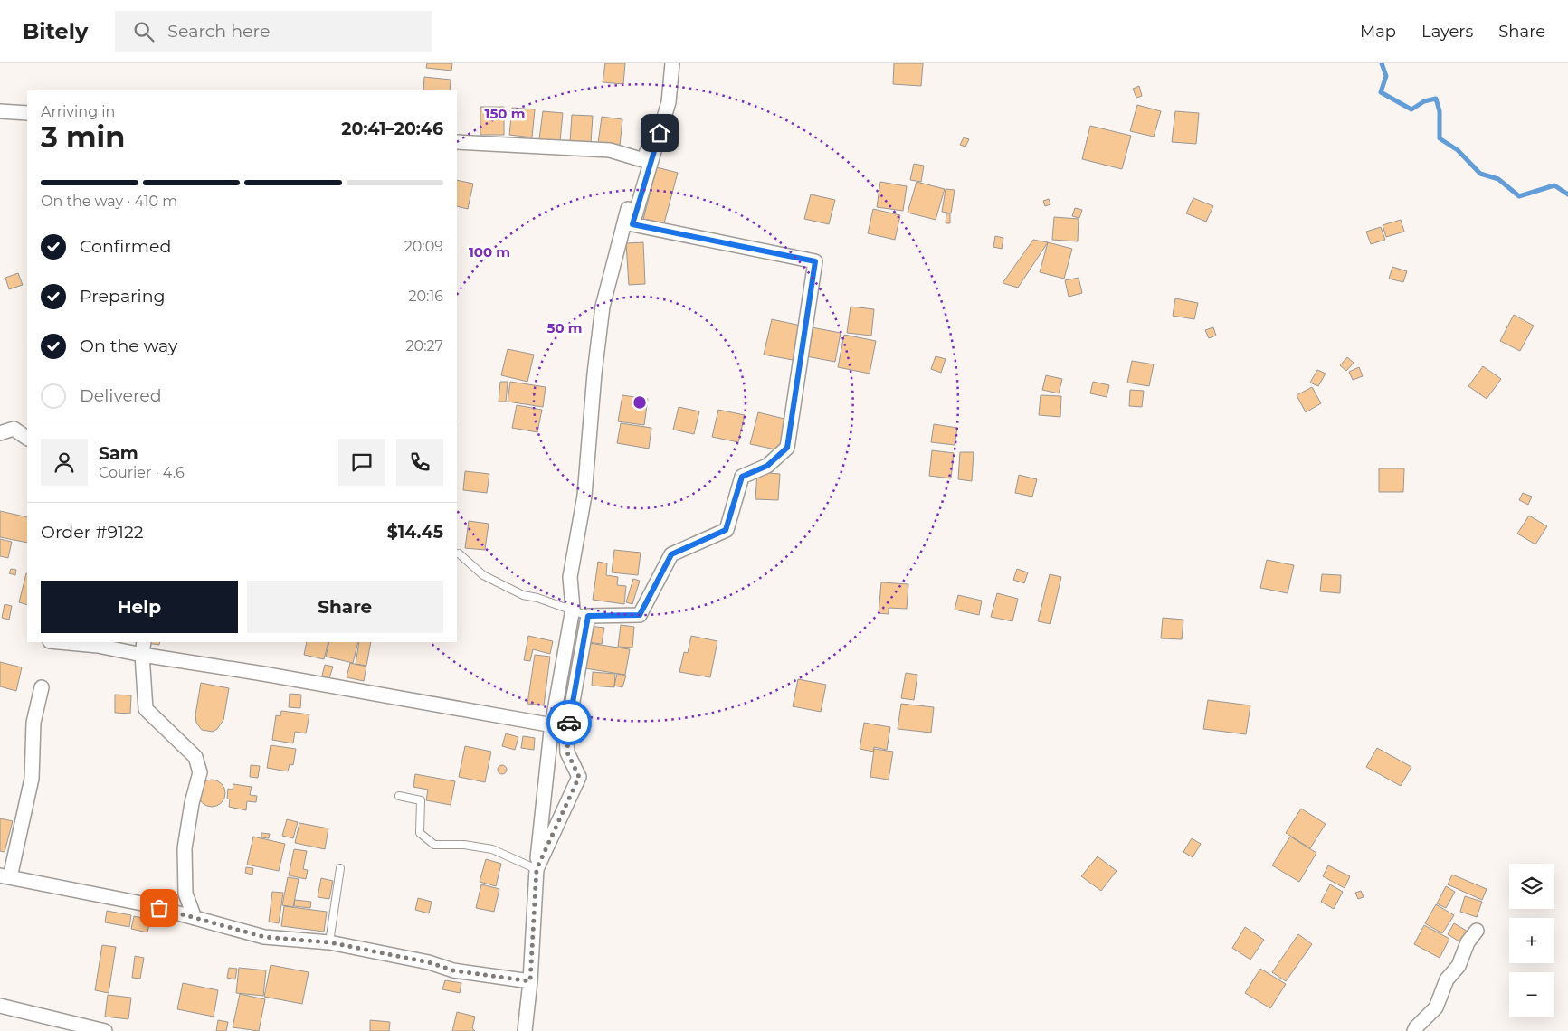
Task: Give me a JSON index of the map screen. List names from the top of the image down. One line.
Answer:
{"page":{"header":"Bitely","search":"Search here","nav":["Map","Layers","Share"],"heading":["3 min","Arriving in","20:41–20:46"],"panel":["Sam","Courier · 4.6","Order #9122","$14.45"],"bar":"On the way · 410 m","list":[["Confirmed","20:09"],["Preparing","20:16"],["On the way","20:27"],"Delivered"],"buttons":["Help","Share"],"map_buttons":["+","−"]},"rings":["150 m","100 m","50 m"]}
